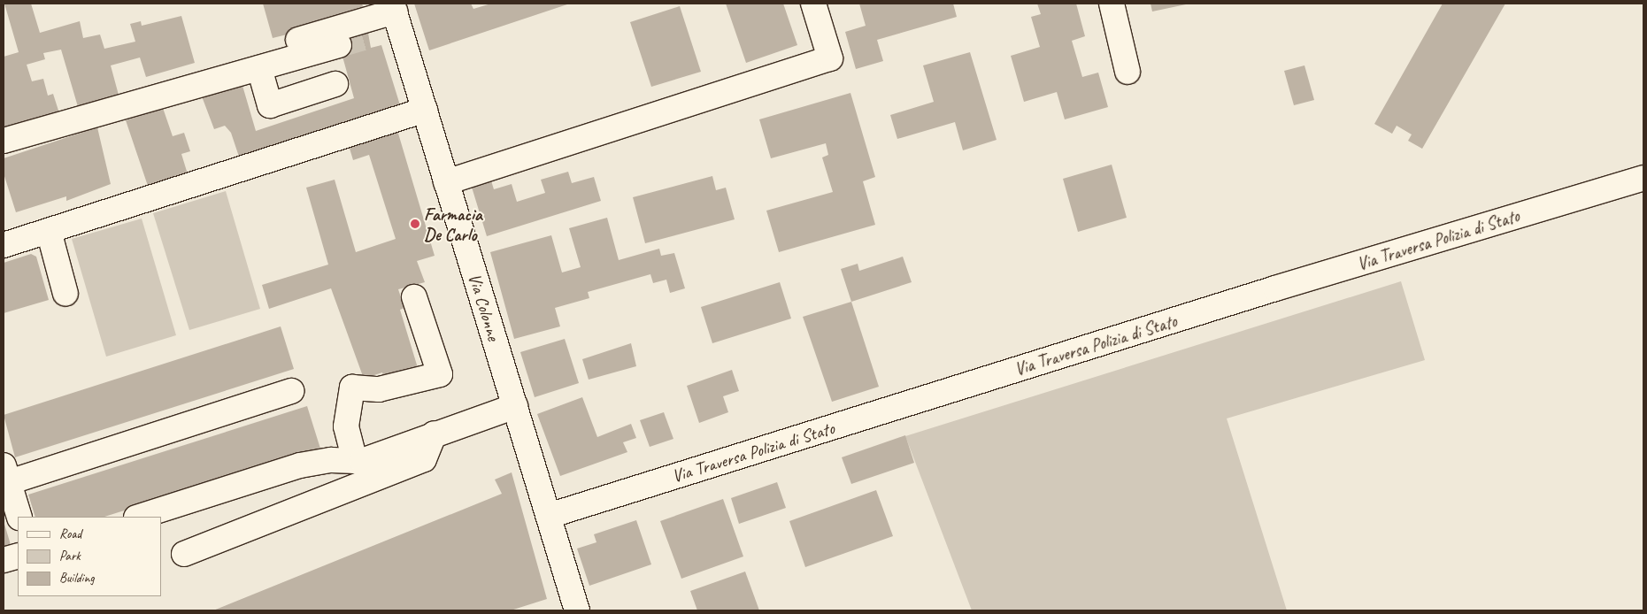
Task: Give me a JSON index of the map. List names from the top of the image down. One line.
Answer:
{"streets":{"street":["Via Traversa Polizia di Stato","Via Colonne"]},"crossings":[["Via Traversa Polizia di Stato","Via Colonne"]],"places":["Farmacia De Carlo"],"legend":["Road","Park","Building"]}
